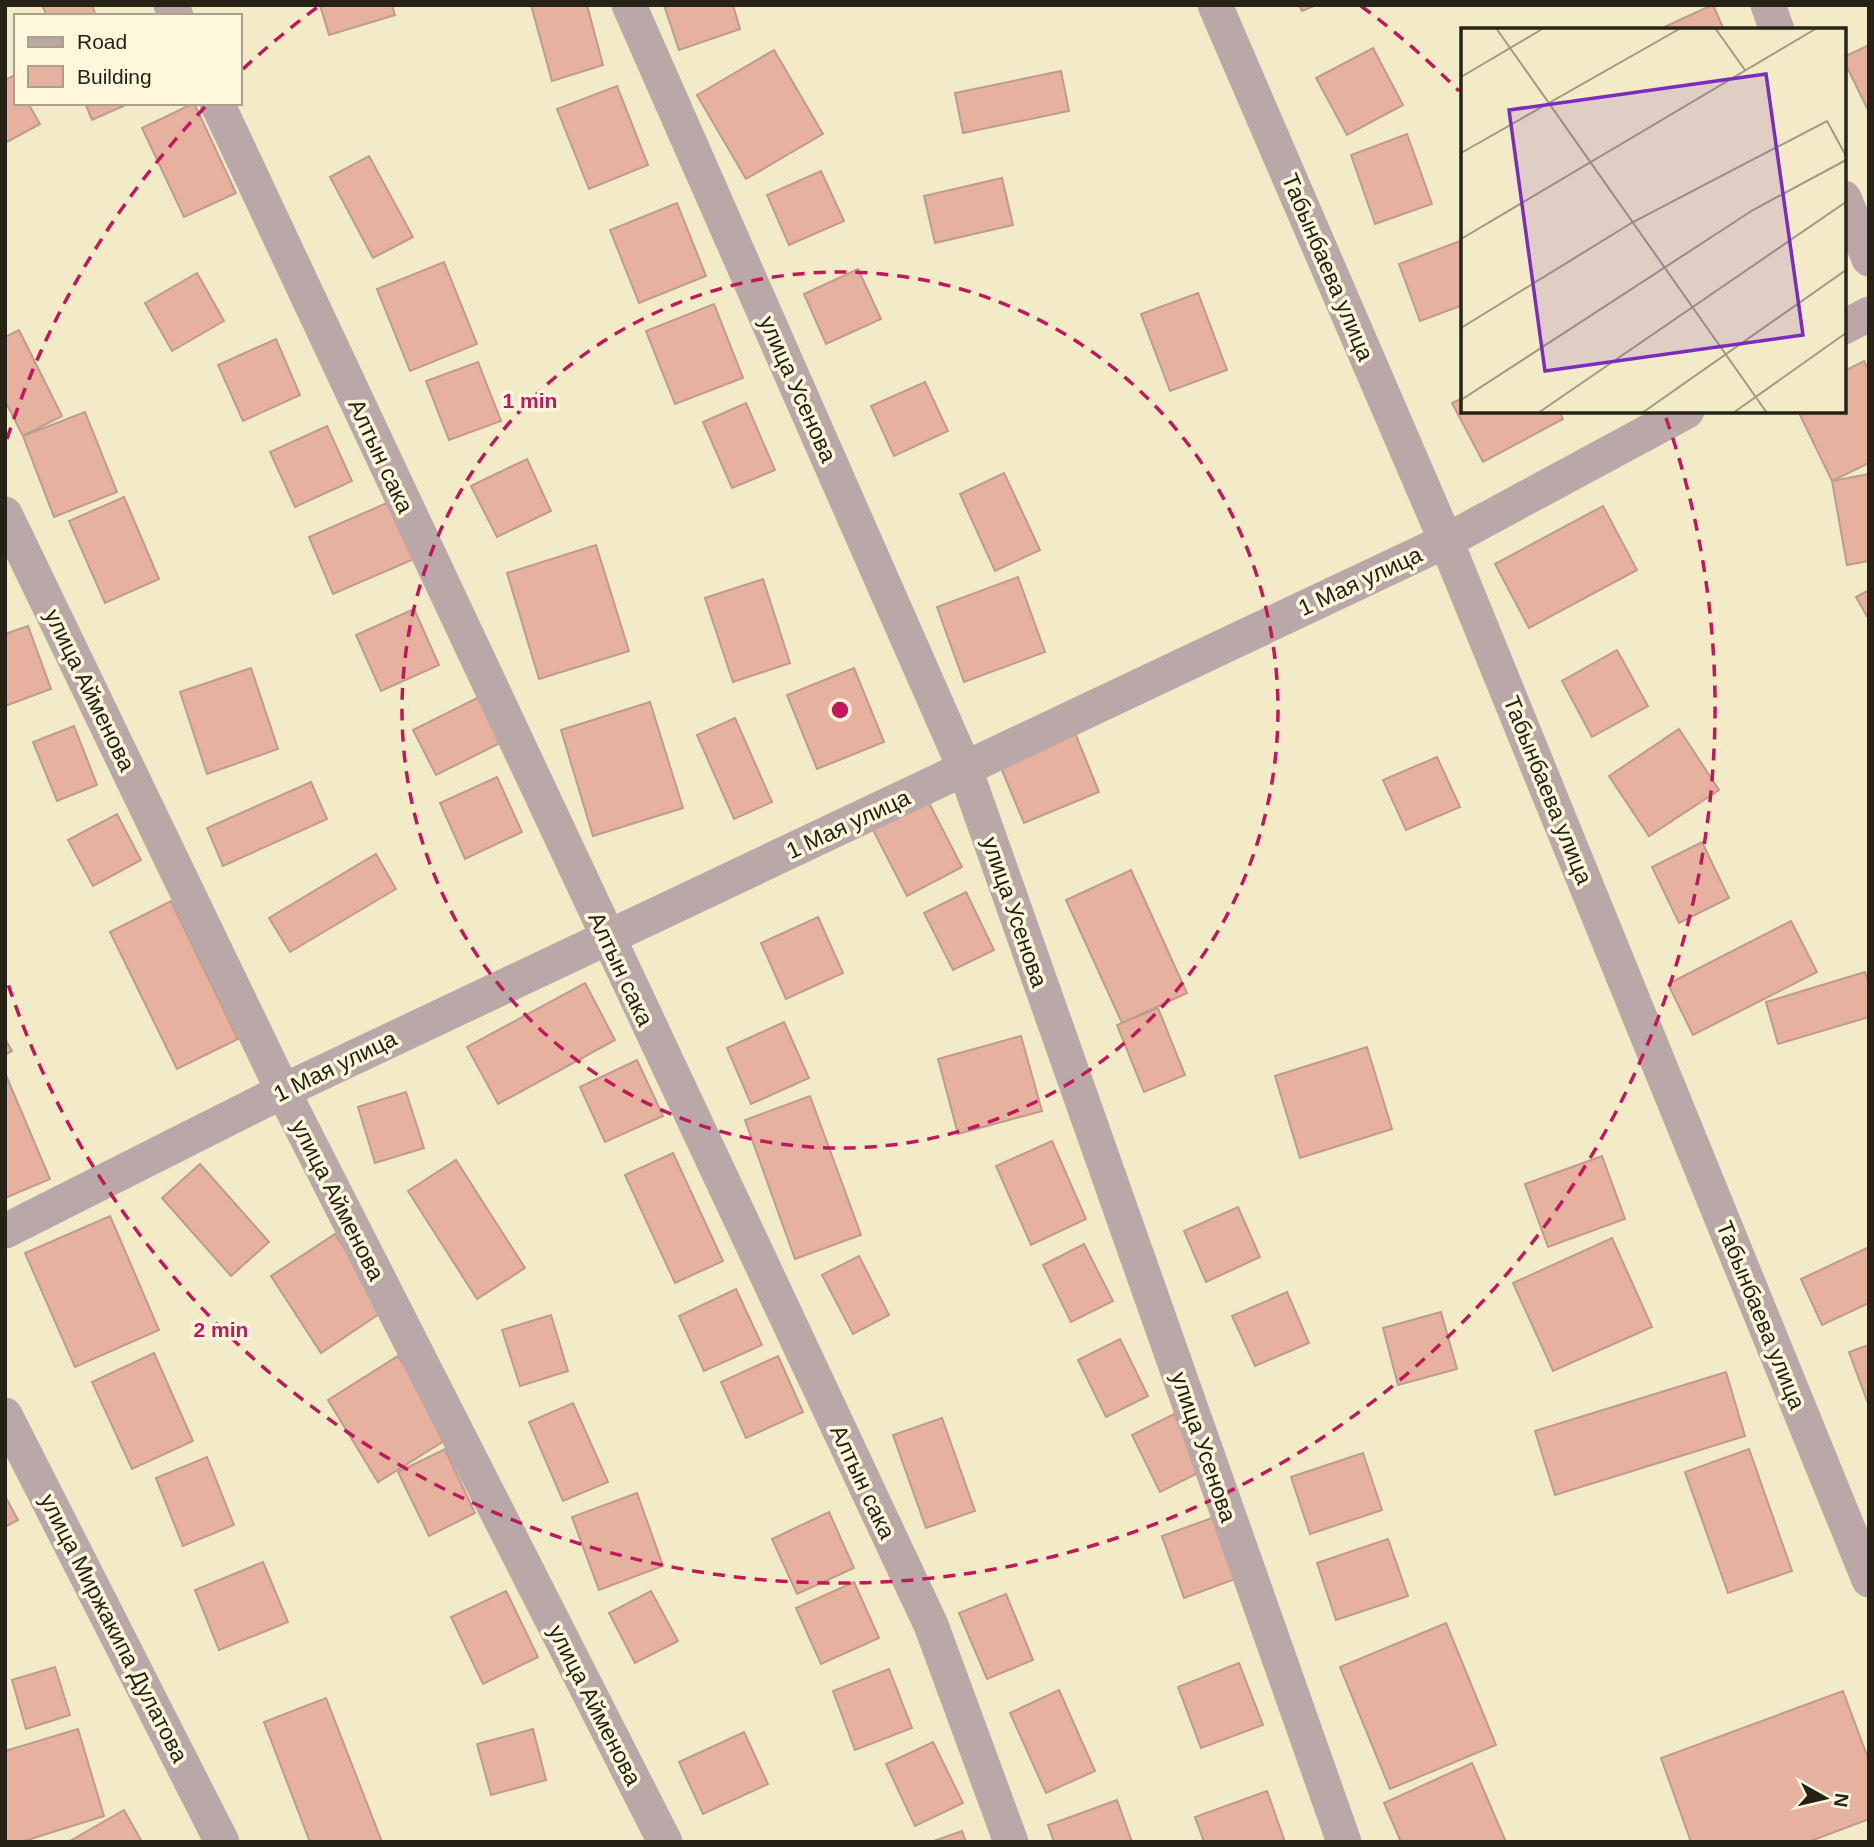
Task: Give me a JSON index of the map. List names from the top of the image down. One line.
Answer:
{"streets":{"street":["Табынбаева улица","улица Усенова","Алтын сака","1 Мая улица","улица Айменова","улица Миржакипа Дулатова"]},"crossings":[["Табынбаева улица","1 Мая улица"],["улица Усенова","1 Мая улица"],["Алтын сака","1 Мая улица"],["1 Мая улица","улица Айменова"]],"legend":["Road","Building"],"north":"right","rings":["1 min","2 min"]}
